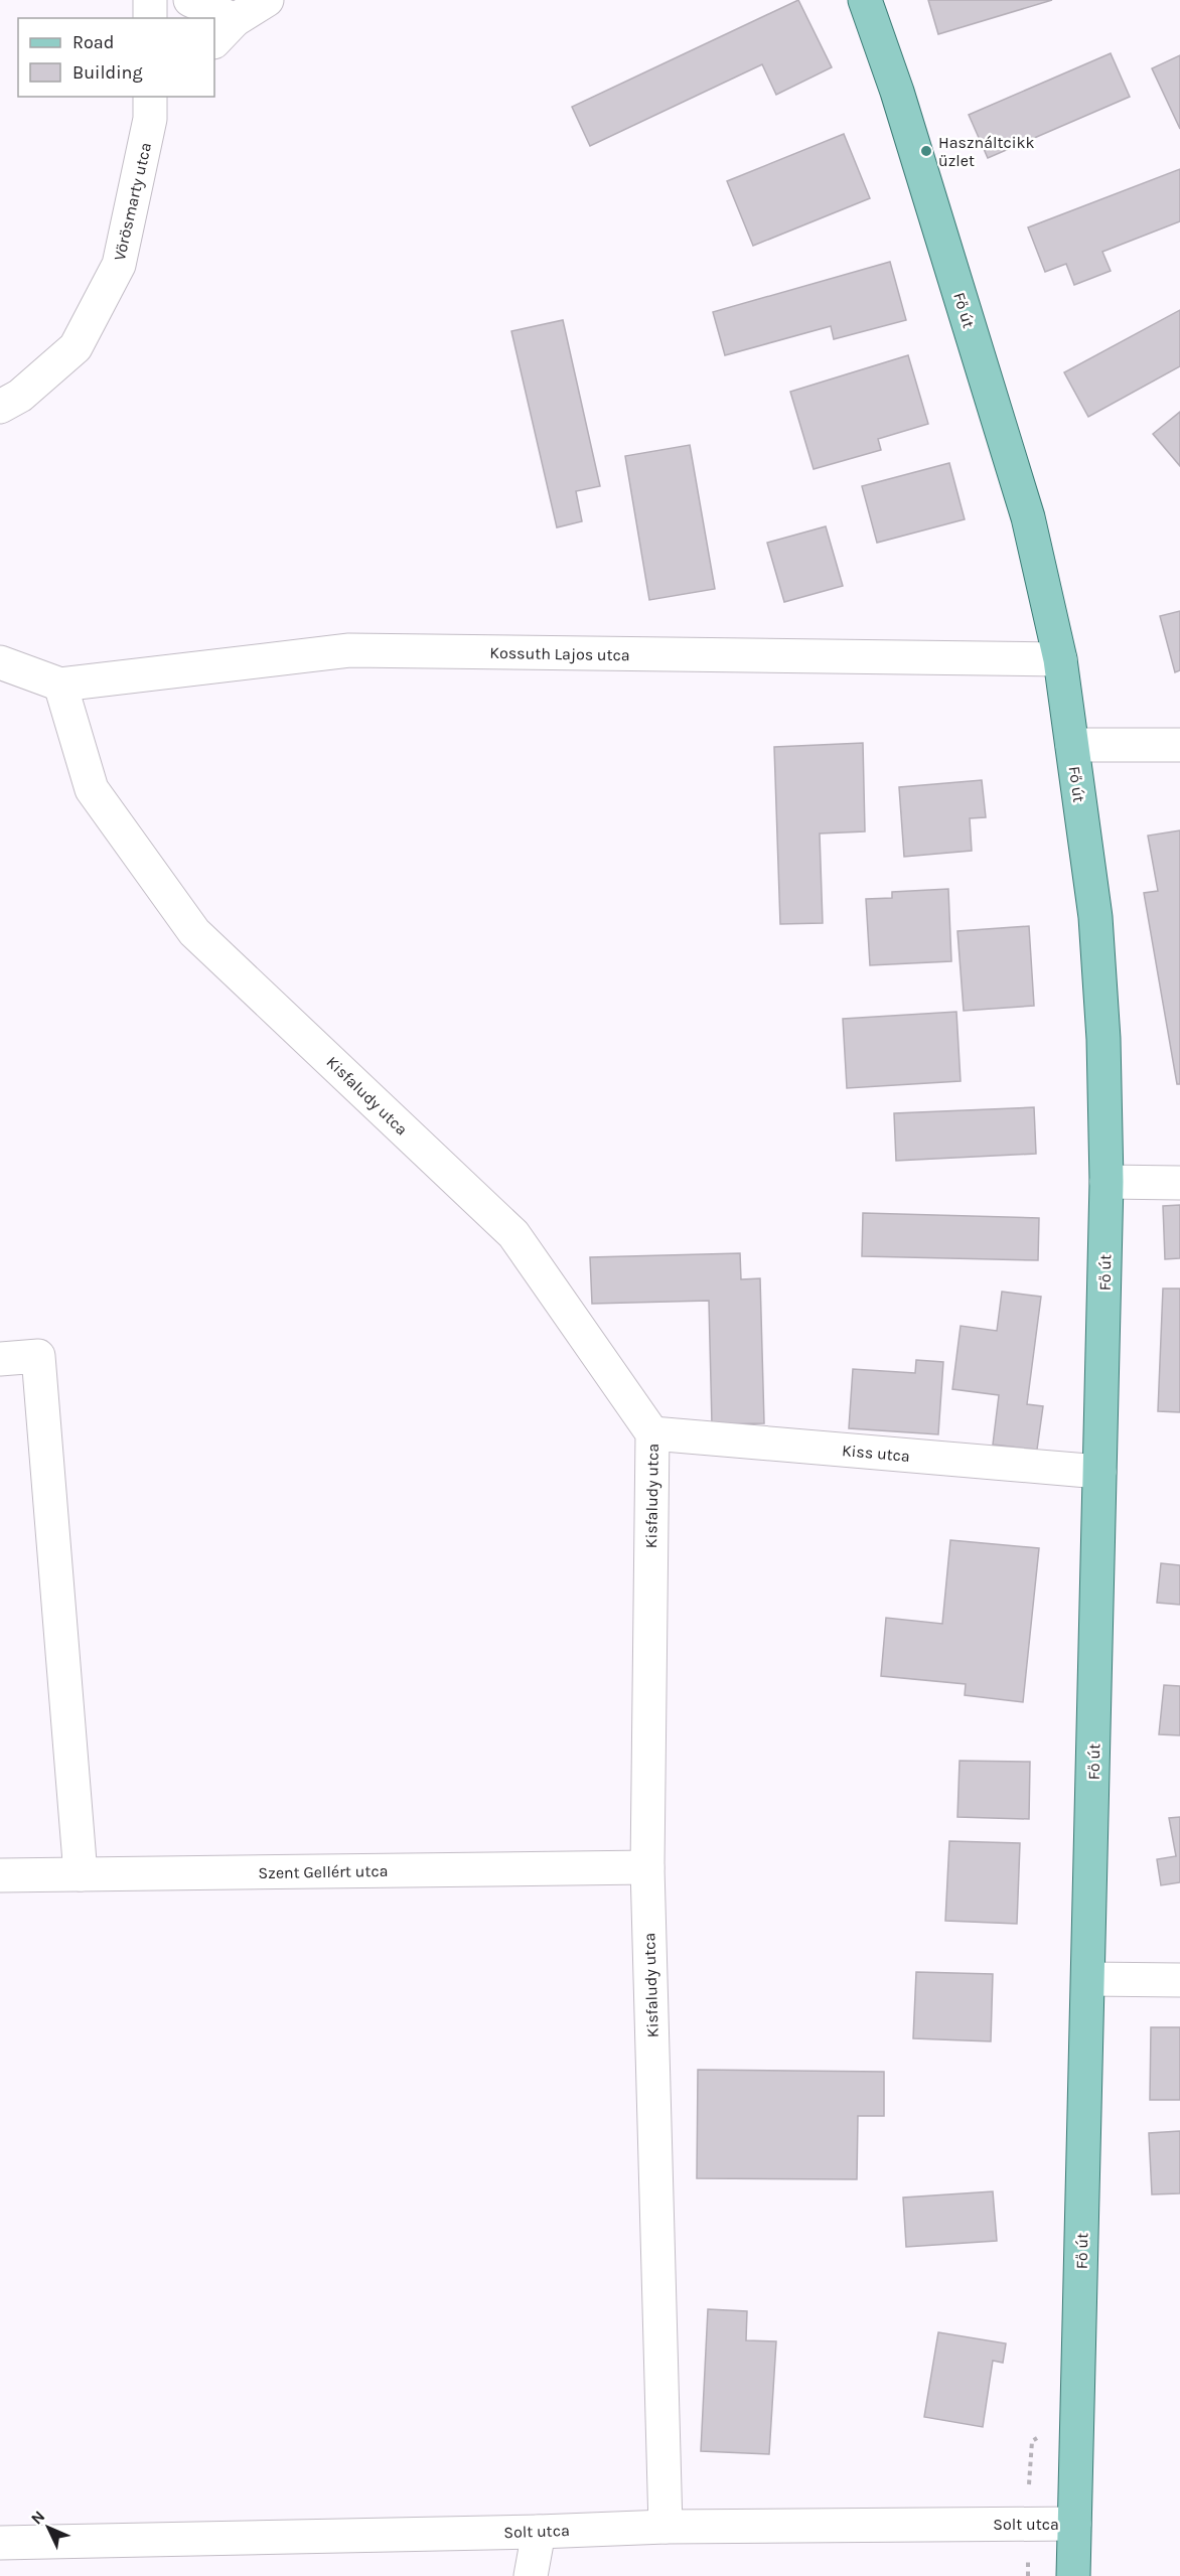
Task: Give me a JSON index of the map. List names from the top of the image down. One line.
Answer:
{"streets":{"main road":["Fő út"],"street":["Vörösmarty utca","Kossuth Lajos utca","Kisfaludy utca","Kiss utca","Szent Gellért utca","Solt utca"]},"crossings":[["Fő út","Kossuth Lajos utca"],["Fő út","Kiss utca"],["Fő út","Solt utca"],["Kossuth Lajos utca","Kisfaludy utca"],["Kisfaludy utca","Kiss utca"],["Kisfaludy utca","Szent Gellért utca"],["Kisfaludy utca","Solt utca"]],"places":["Használtcikk üzlet"],"legend":["Road","Building"],"north":"top left"}
